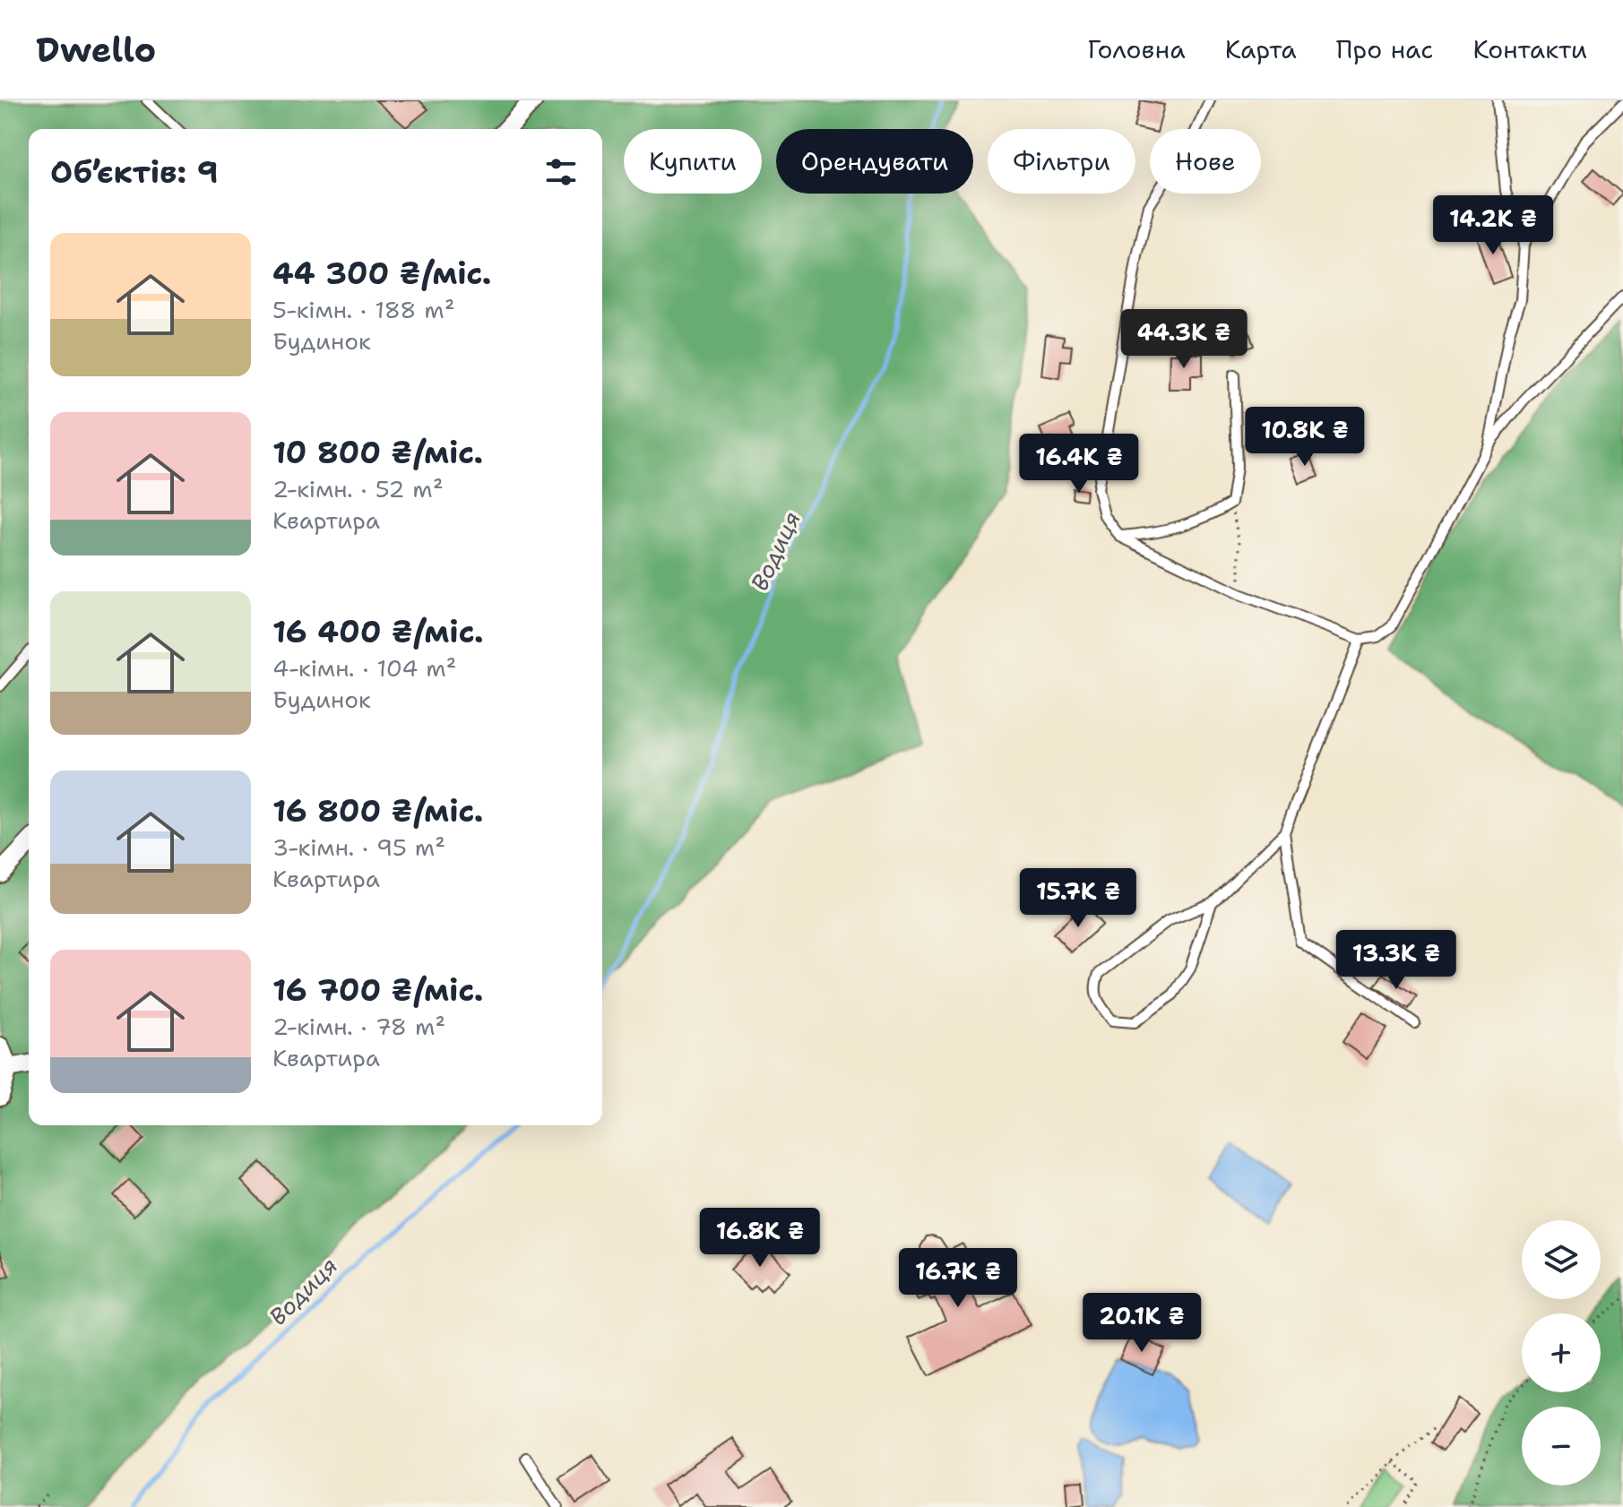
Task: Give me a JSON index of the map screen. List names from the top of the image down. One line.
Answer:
{"water":["Водиця"],"page":{"header":"Dwello","nav":["Головна","Карта","Про нас","Контакти"],"chip":["Купити","Орендувати","Фільтри","Нове"],"heading":"Об’єктів: 9","price":["14.2K ₴","44.3K ₴","10.8K ₴","16.4K ₴","15.7K ₴","13.3K ₴","16.8K ₴","16.7K ₴","20.1K ₴"],"list":[{"name":"44 300 ₴/міс.","note":"5-кімн. · 188 m² · Будинок"},{"name":"10 800 ₴/міс.","note":"2-кімн. · 52 m² · Квартира"},{"name":"16 400 ₴/міс.","note":"4-кімн. · 104 m² · Будинок"},{"name":"16 800 ₴/міс.","note":"3-кімн. · 95 m² · Квартира"},{"name":"16 700 ₴/міс.","note":"2-кімн. · 78 m² · Квартира"}],"map_buttons":["+","−"]}}
